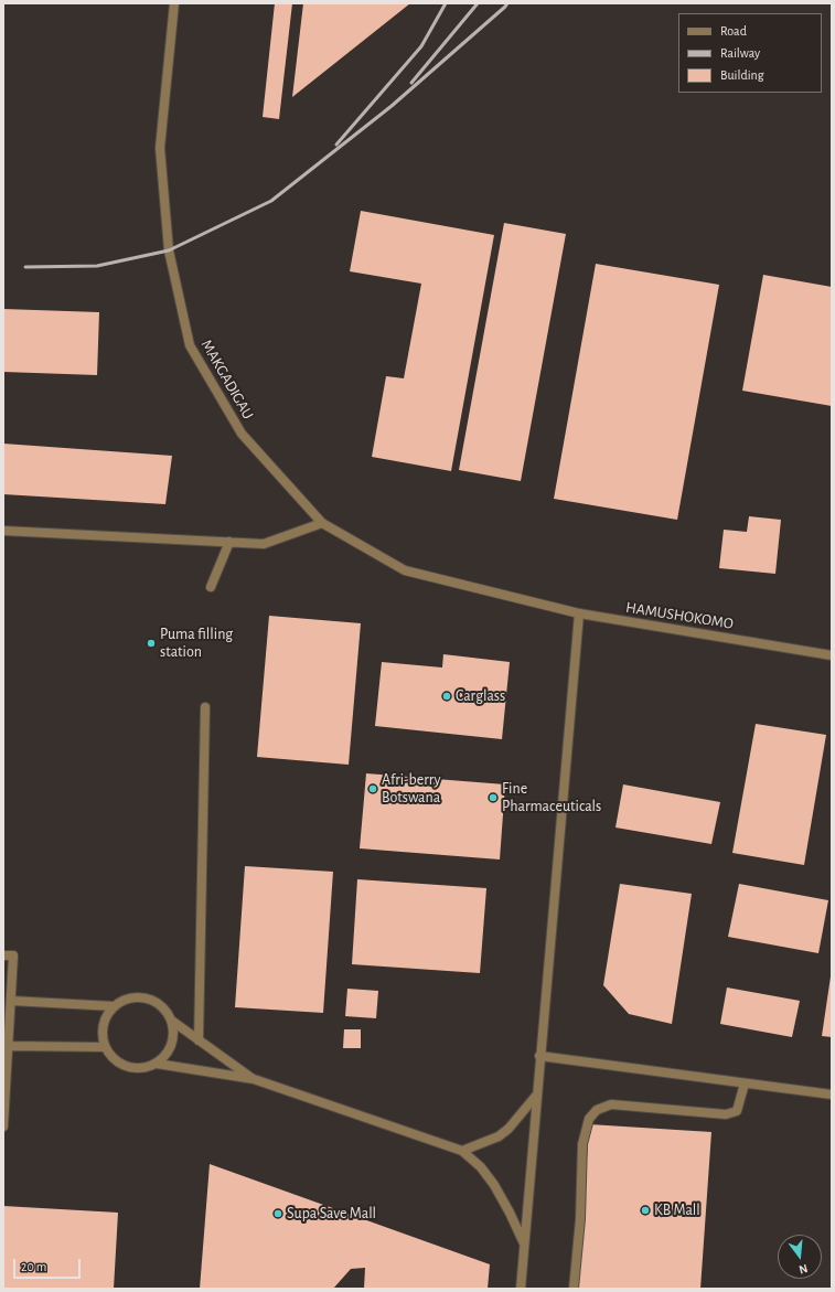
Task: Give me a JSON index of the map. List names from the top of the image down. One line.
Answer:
{"streets":{"street":["MAKGADIGAU","HAMUSHOKOMO"]},"crossings":[["MAKGADIGAU","HAMUSHOKOMO"]],"places":["Puma filling station","Carglass","Afri-berry Botswana","Fine Pharmaceuticals","KB Mall","Supa Save Mall"],"legend":["Road","Railway","Building"],"scale_bar":"20 m","north":"bottom"}
